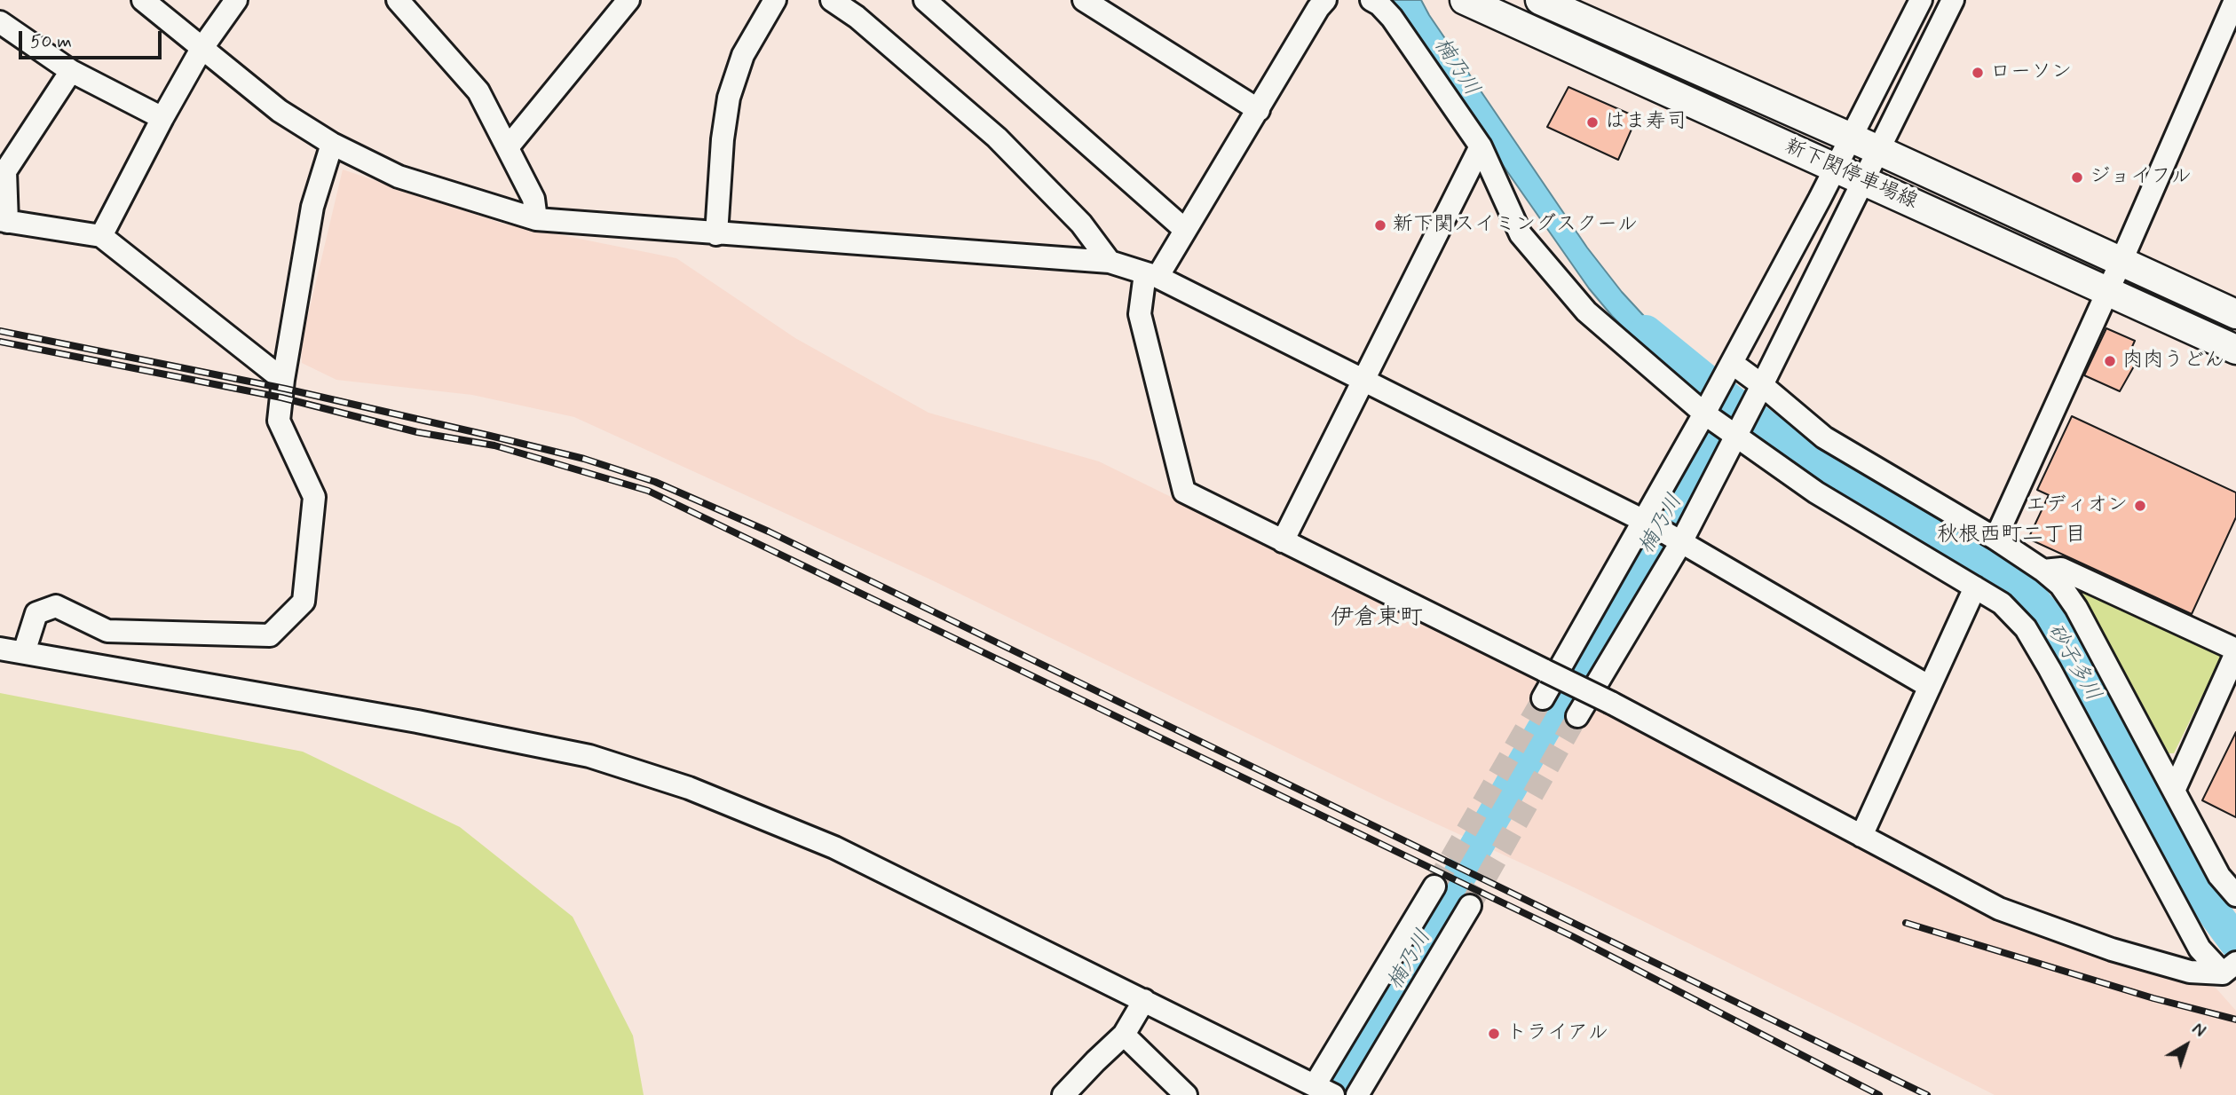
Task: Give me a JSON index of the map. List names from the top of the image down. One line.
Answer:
{"streets":{"main road":["新下関停車場線"]},"districts":["秋根西町二丁目","伊倉東町"],"water":["楠乃川","砂子多川"],"places":["ローソン","はま寿司","ジョイフル","新下関スイミングスクール","肉肉うどん","エディオン","トライアル"],"scale_bar":"50 m","north":"top right"}
